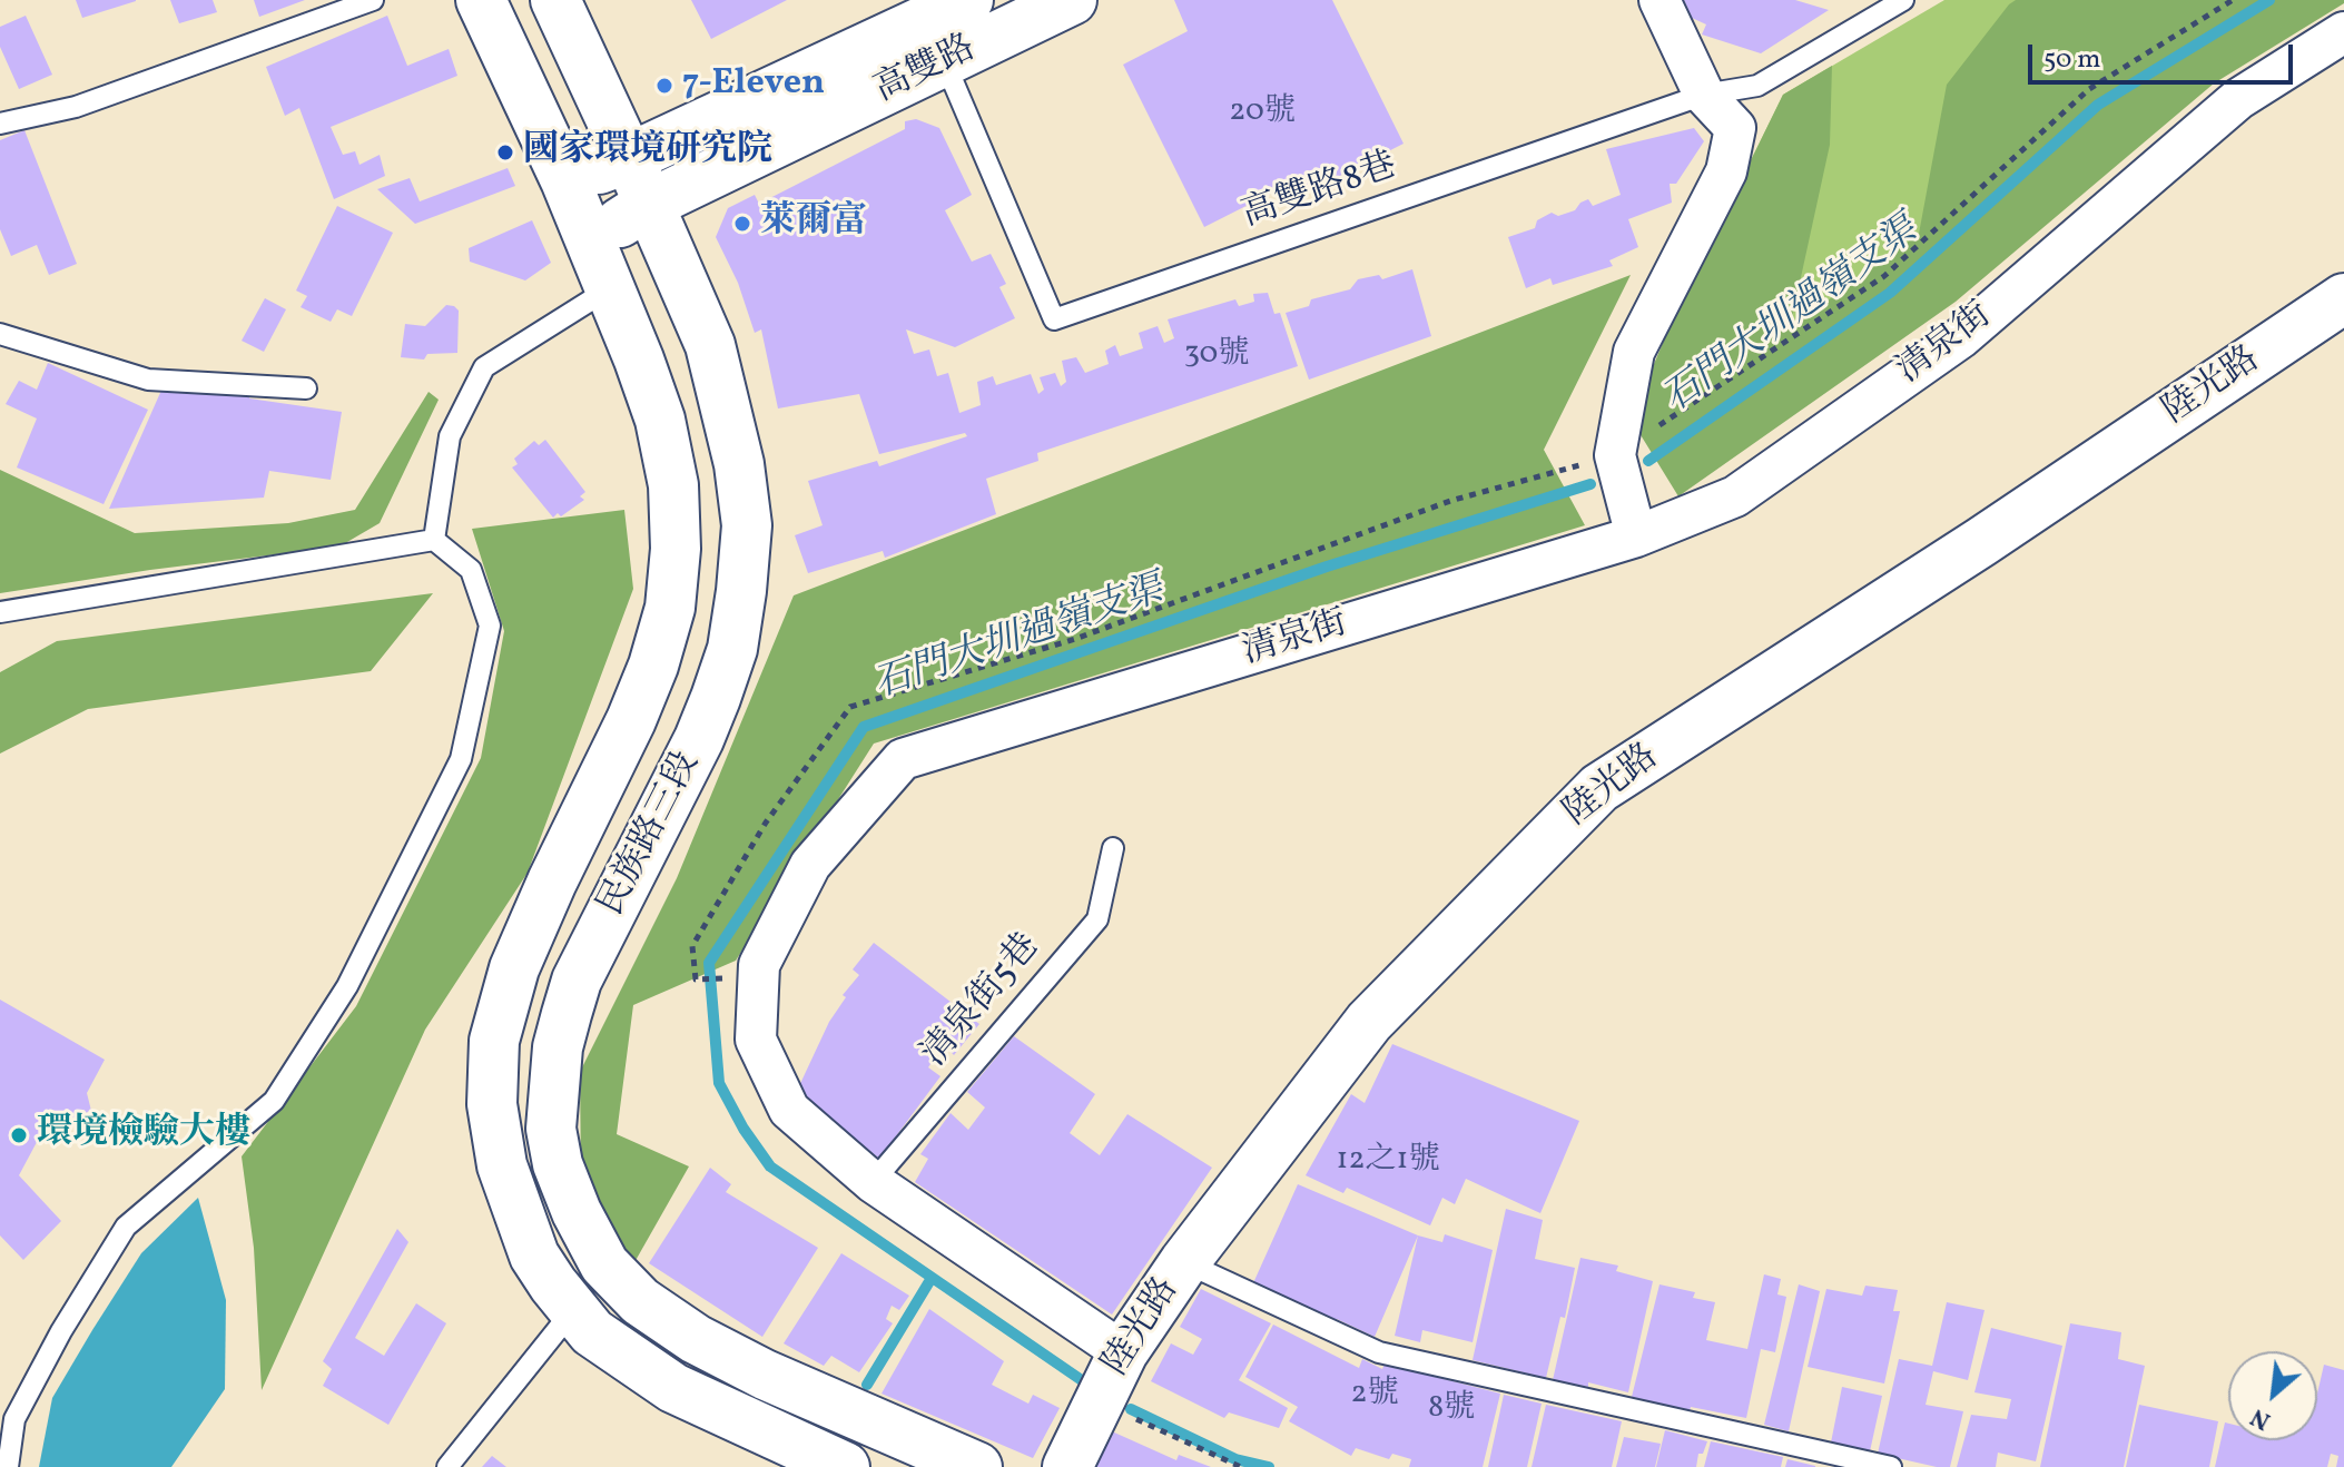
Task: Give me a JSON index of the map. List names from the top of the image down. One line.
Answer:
{"streets":{"main road":["高雙路","陸光路","民族路三段"],"street":["清泉街"],"lane":["高雙路8巷","清泉街5巷"]},"crossings":[["高雙路","高雙路8巷"],["高雙路","民族路三段"],["清泉街","陸光路"],["清泉街","清泉街5巷"]],"water":["石門大圳過嶺支渠"],"places":["7-Eleven","國家環境研究院","萊爾富","環境檢驗大樓"],"house_numbers":["20號","30號","12之1號","2號","8號"],"scale_bar":"50 m","north":"bottom left"}
